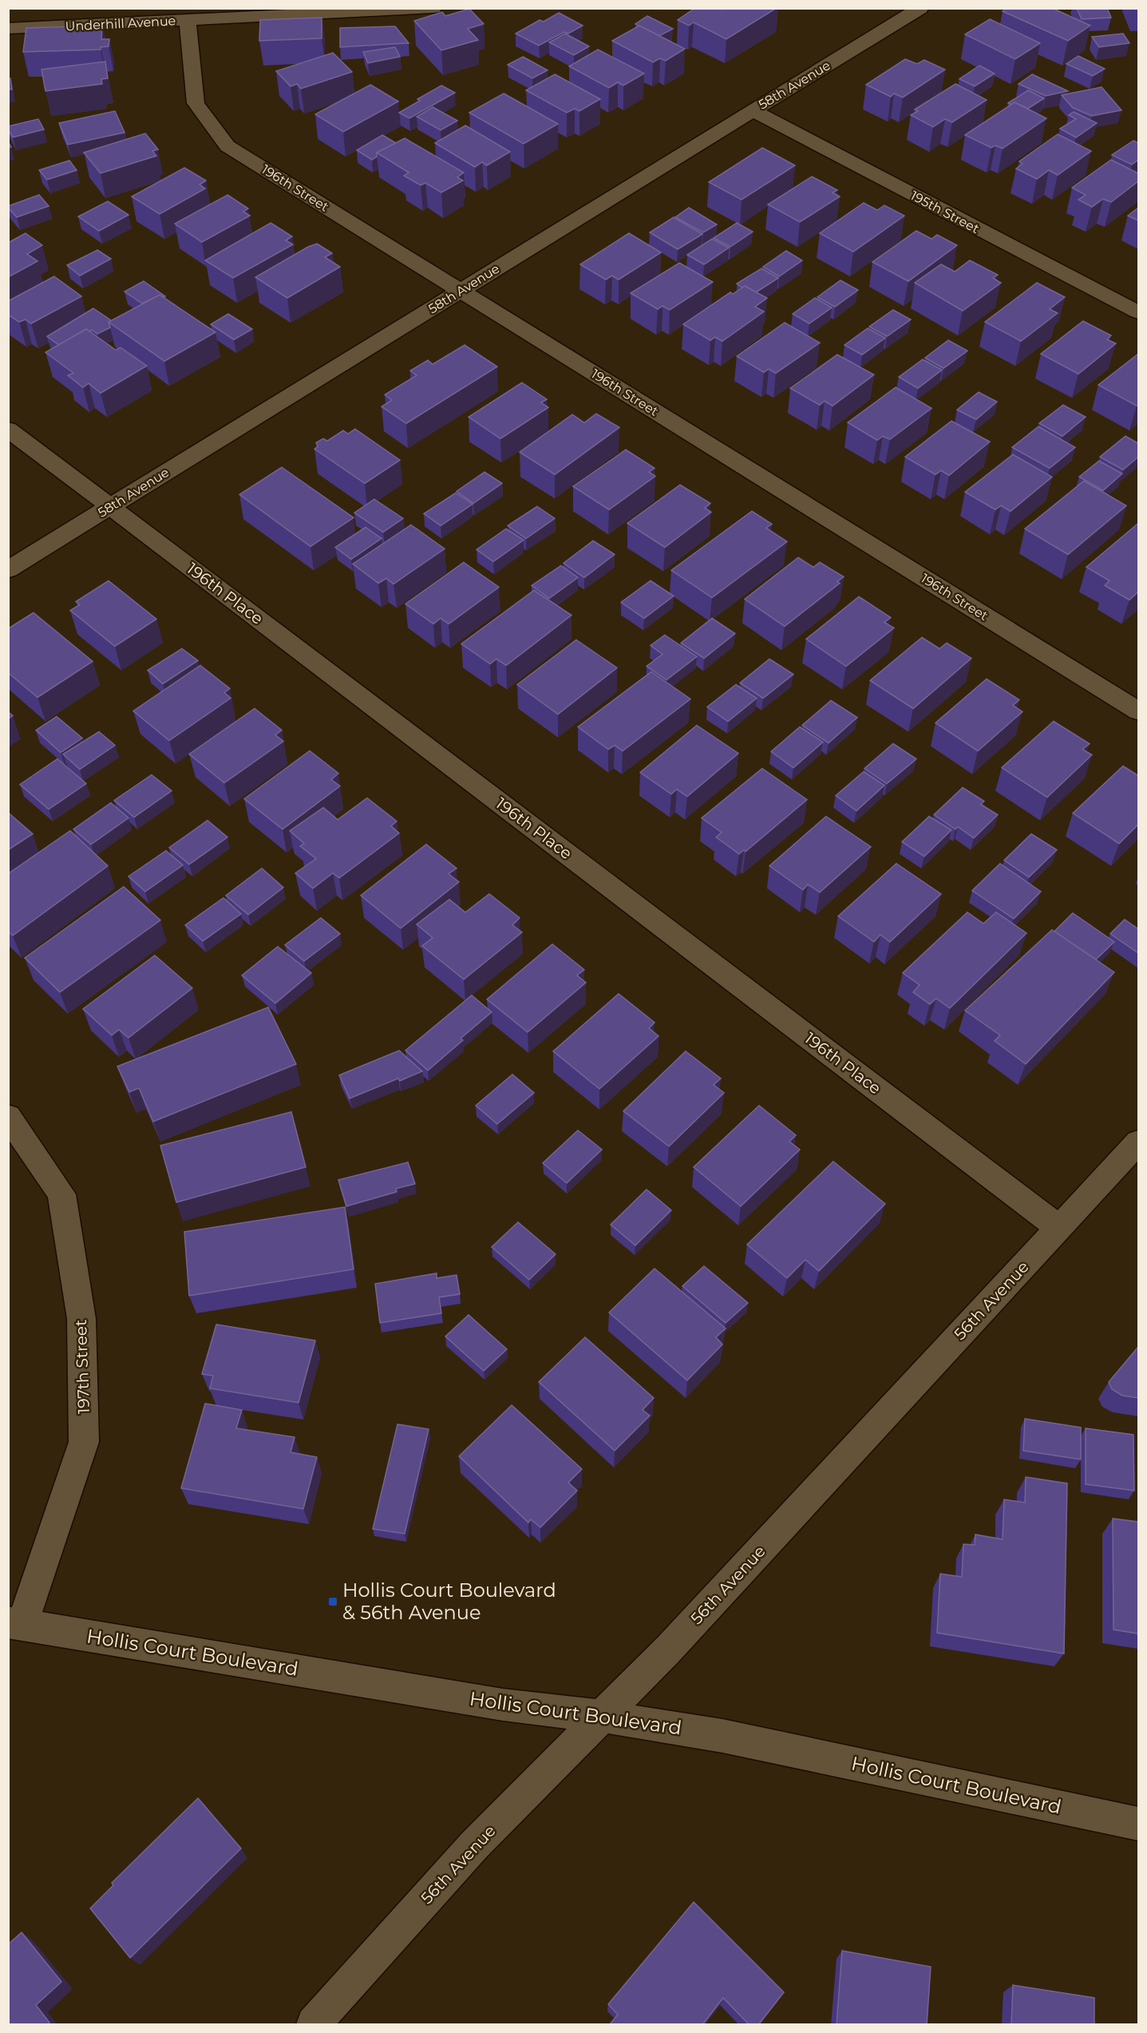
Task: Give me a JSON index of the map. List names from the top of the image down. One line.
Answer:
{"streets":{"street":["Underhill Avenue","58th Avenue","196th Street","195th Street","196th Place","56th Avenue","197th Street","Hollis Court Boulevard"]},"crossings":[["Underhill Avenue","196th Street"],["58th Avenue","196th Street"],["58th Avenue","195th Street"],["58th Avenue","196th Place"],["196th Place","56th Avenue"],["56th Avenue","Hollis Court Boulevard"],["197th Street","Hollis Court Boulevard"]],"places":{"transit":["Hollis Court Boulevard & 56th Avenue"]}}
